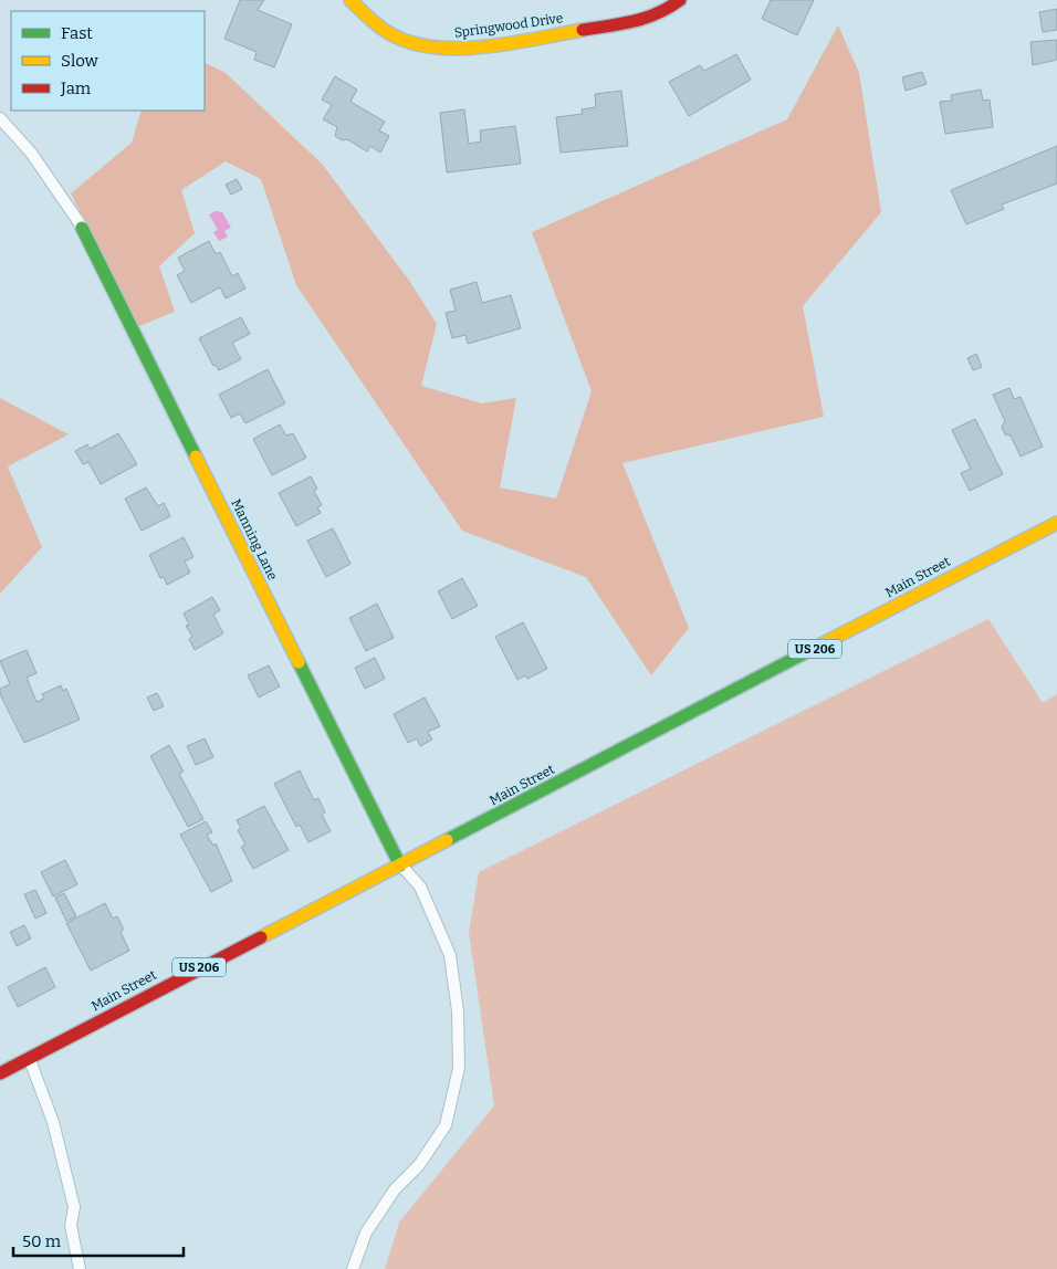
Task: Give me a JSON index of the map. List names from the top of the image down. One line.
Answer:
{"streets":{"main road":["Springwood Drive","Manning Lane","Main Street","US 206"]},"crossings":[["Manning Lane","Main Street"]],"legend":["Fast","Slow","Jam"],"scale_bar":"50 m"}
